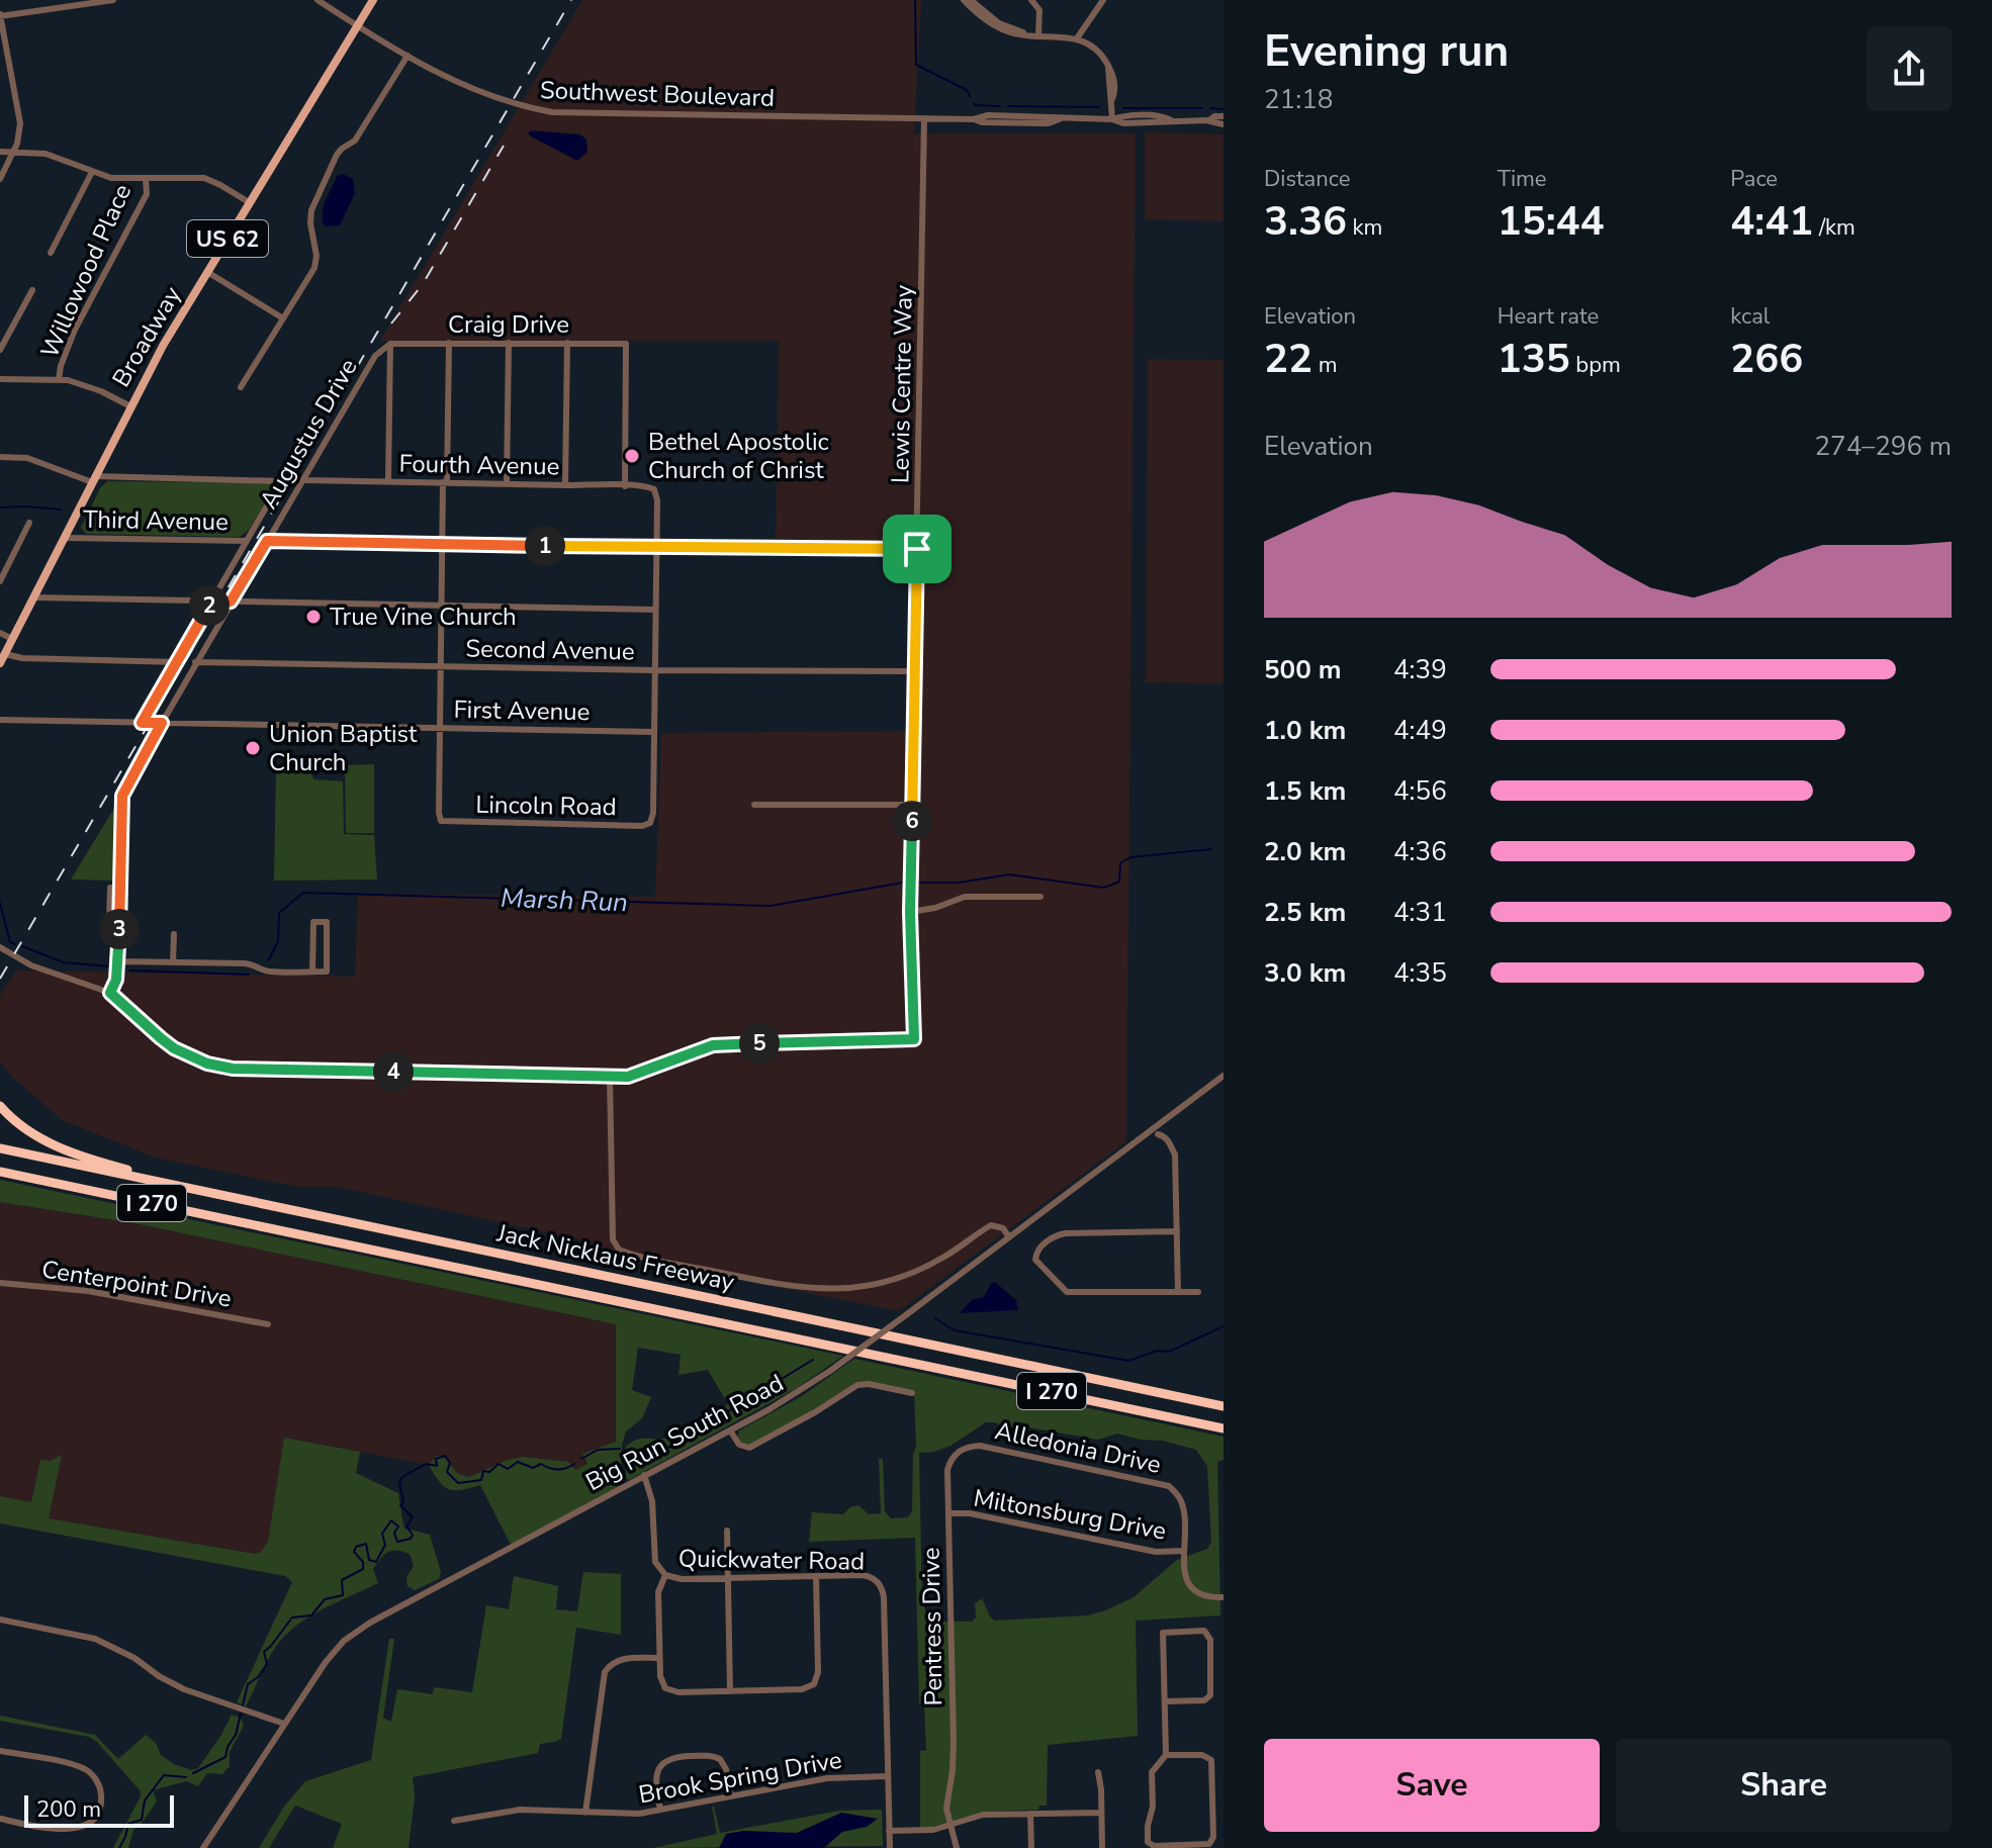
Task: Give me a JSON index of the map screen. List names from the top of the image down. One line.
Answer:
{"streets":{"highway":["I 270","Jack Nicklaus Freeway"],"main road":["US 62","Broadway"],"street":["Southwest Boulevard","Willowood Place","Craig Drive","Lewis Centre Way","Augustus Drive","Fourth Avenue","Third Avenue","Second Avenue","First Avenue","Lincoln Road","Centerpoint Drive","Big Run South Road","Alledonia Drive","Miltonsburg Drive","Quickwater Road","Pentress Drive","Brook Spring Drive"]},"crossings":[["Southwest Boulevard","Broadway"],["Southwest Boulevard","Lewis Centre Way"],["Craig Drive","Augustus Drive"],["Craig Drive","Fourth Avenue"],["Broadway","Third Avenue"],["Augustus Drive","Fourth Avenue"],["Augustus Drive","Second Avenue"],["Augustus Drive","First Avenue"],["First Avenue","Lincoln Road"],["Alledonia Drive","Miltonsburg Drive"],["Alledonia Drive","Pentress Drive"],["Miltonsburg Drive","Pentress Drive"],["Quickwater Road","Brook Spring Drive"]],"water":["Marsh Run"],"places":["Bethel Apostolic Church of Christ","True Vine Church","Union Baptist Church"],"scale_bar":"200 m","page":{"heading":["Evening run","21:18"],"stats":[["Distance","3.36 km"],["Time","15:44"],["Pace","4:41 /km"],["Elevation","22 m"],["Heart rate","135 bpm"],["kcal","266"]],"chart":["Elevation","274–296 m"],"pins":["1","2","6","3","5","4"],"list":[{"name":"500 m","note":"4:39"},{"name":"1.0 km","note":"4:49"},{"name":"1.5 km","note":"4:56"},{"name":"2.0 km","note":"4:36"},{"name":"2.5 km","note":"4:31"},{"name":"3.0 km","note":"4:35"}],"buttons":["Save","Share"],"scale":"200 m"}}
